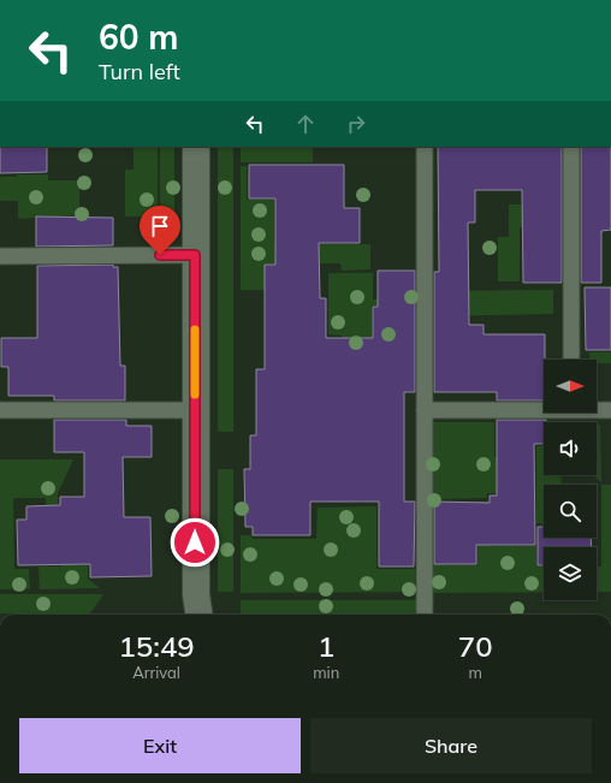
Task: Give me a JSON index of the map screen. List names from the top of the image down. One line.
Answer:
{"north":"right","page":{"turn":["60 m","Turn left"],"eta":["15:49","Arrival","1","min","70","m"],"buttons":["Exit","Share"]}}
